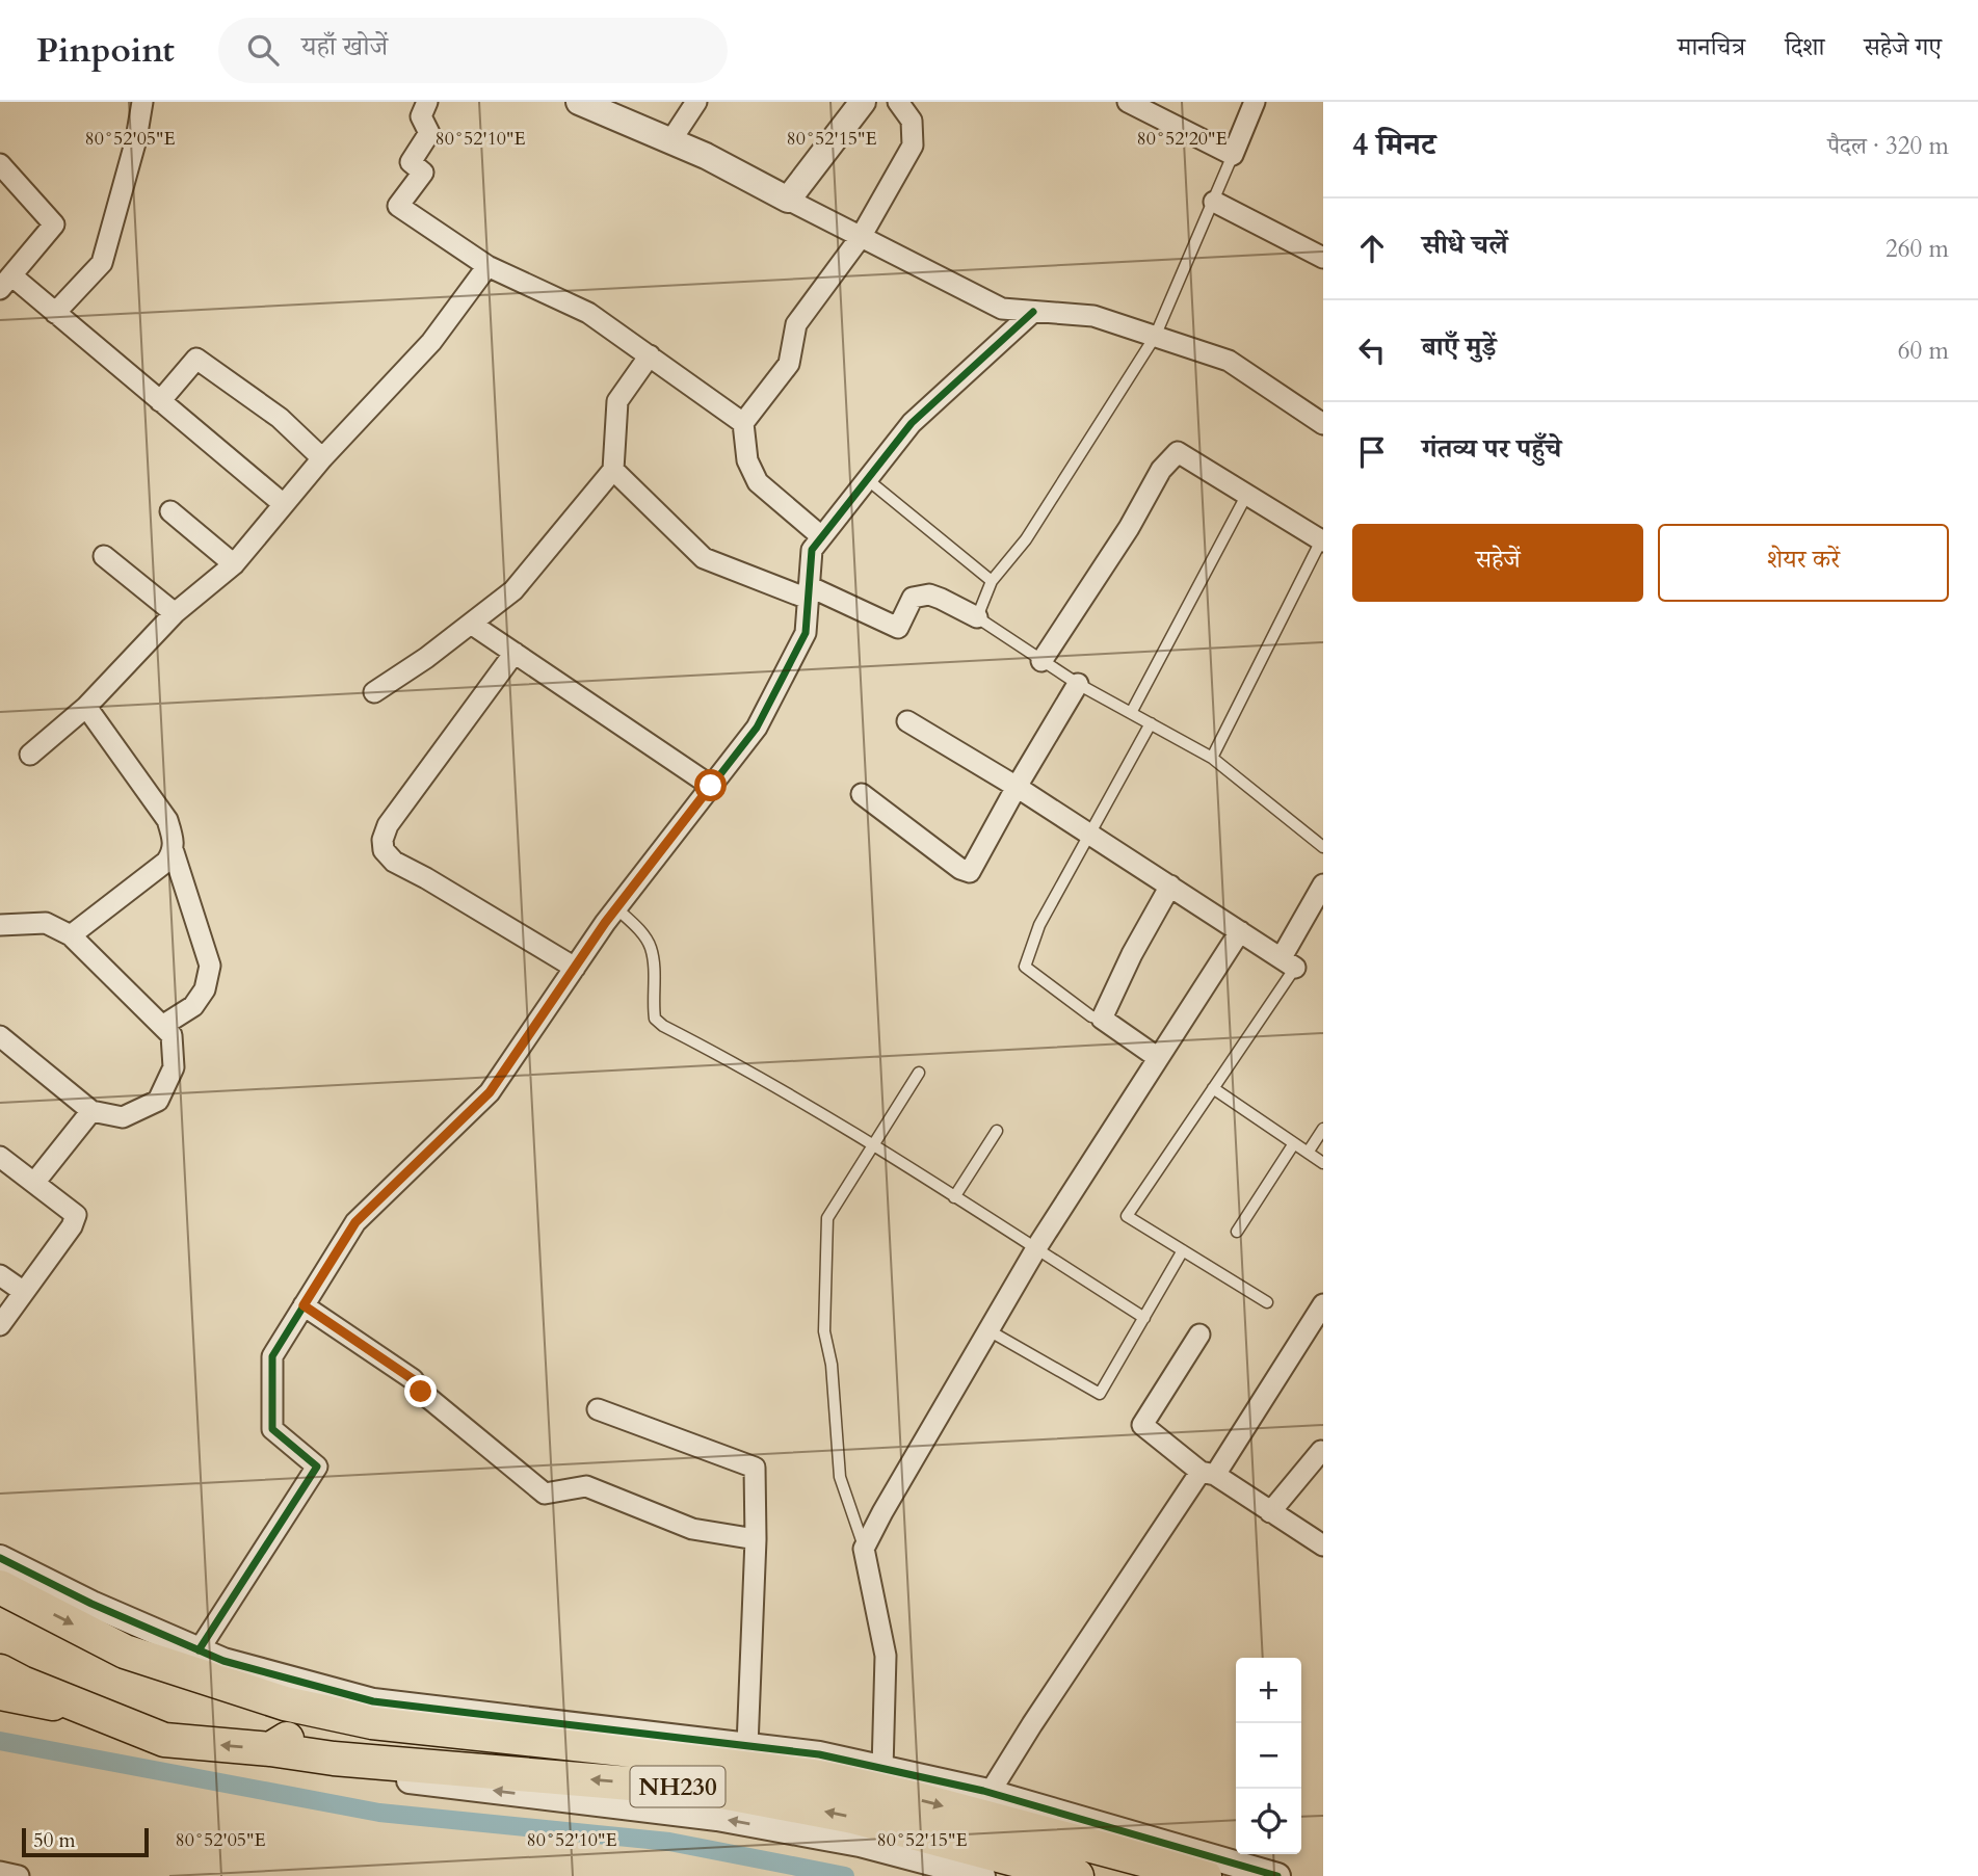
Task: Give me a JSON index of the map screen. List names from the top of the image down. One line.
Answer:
{"streets":{"highway":["NH230"]},"scale_bar":"50 m","page":{"header":"Pinpoint","search":"यहाँ खोजें","nav":["मानचित्र","दिशा","सहेजे गए"],"heading":["4 मिनट","पैदल · 320 m"],"list":[["सीधे चलें","260 m"],["बाएँ मुड़ें","60 m"],"गंतव्य पर पहुँचे"],"buttons":["सहेजें","शेयर करें"],"map_buttons":["+","−"],"scale":"50 m"},"coordinates":["80°52'05\"E","80°52'10\"E","80°52'15\"E","80°52'20\"E"]}
